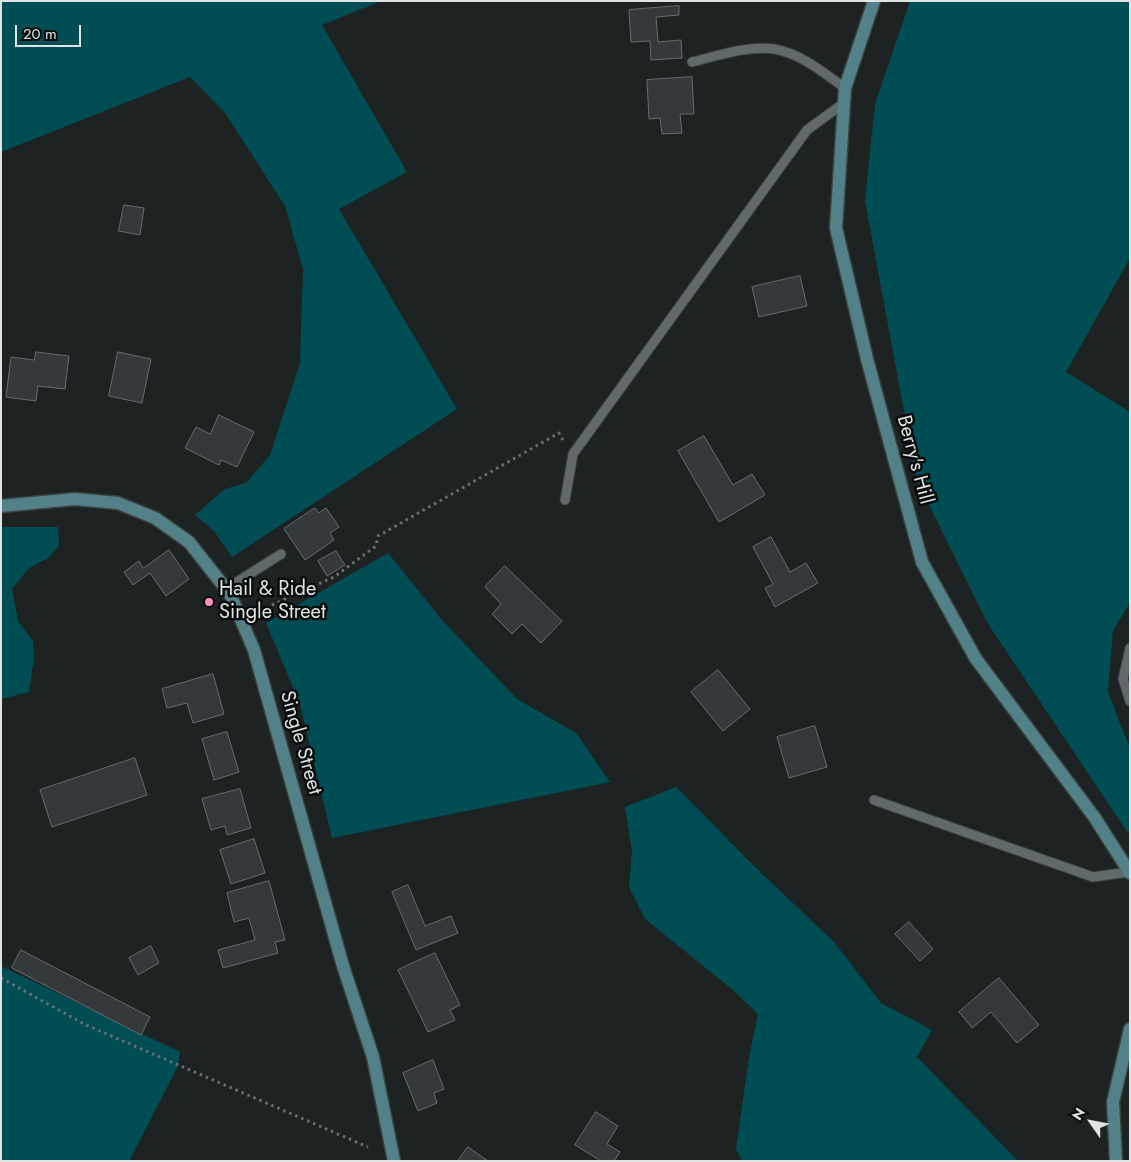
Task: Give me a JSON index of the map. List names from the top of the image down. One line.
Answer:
{"streets":{"street":["Berry's Hill","Single Street"]},"places":["Hail & Ride Single Street"],"scale_bar":"20 m","north":"top left"}
